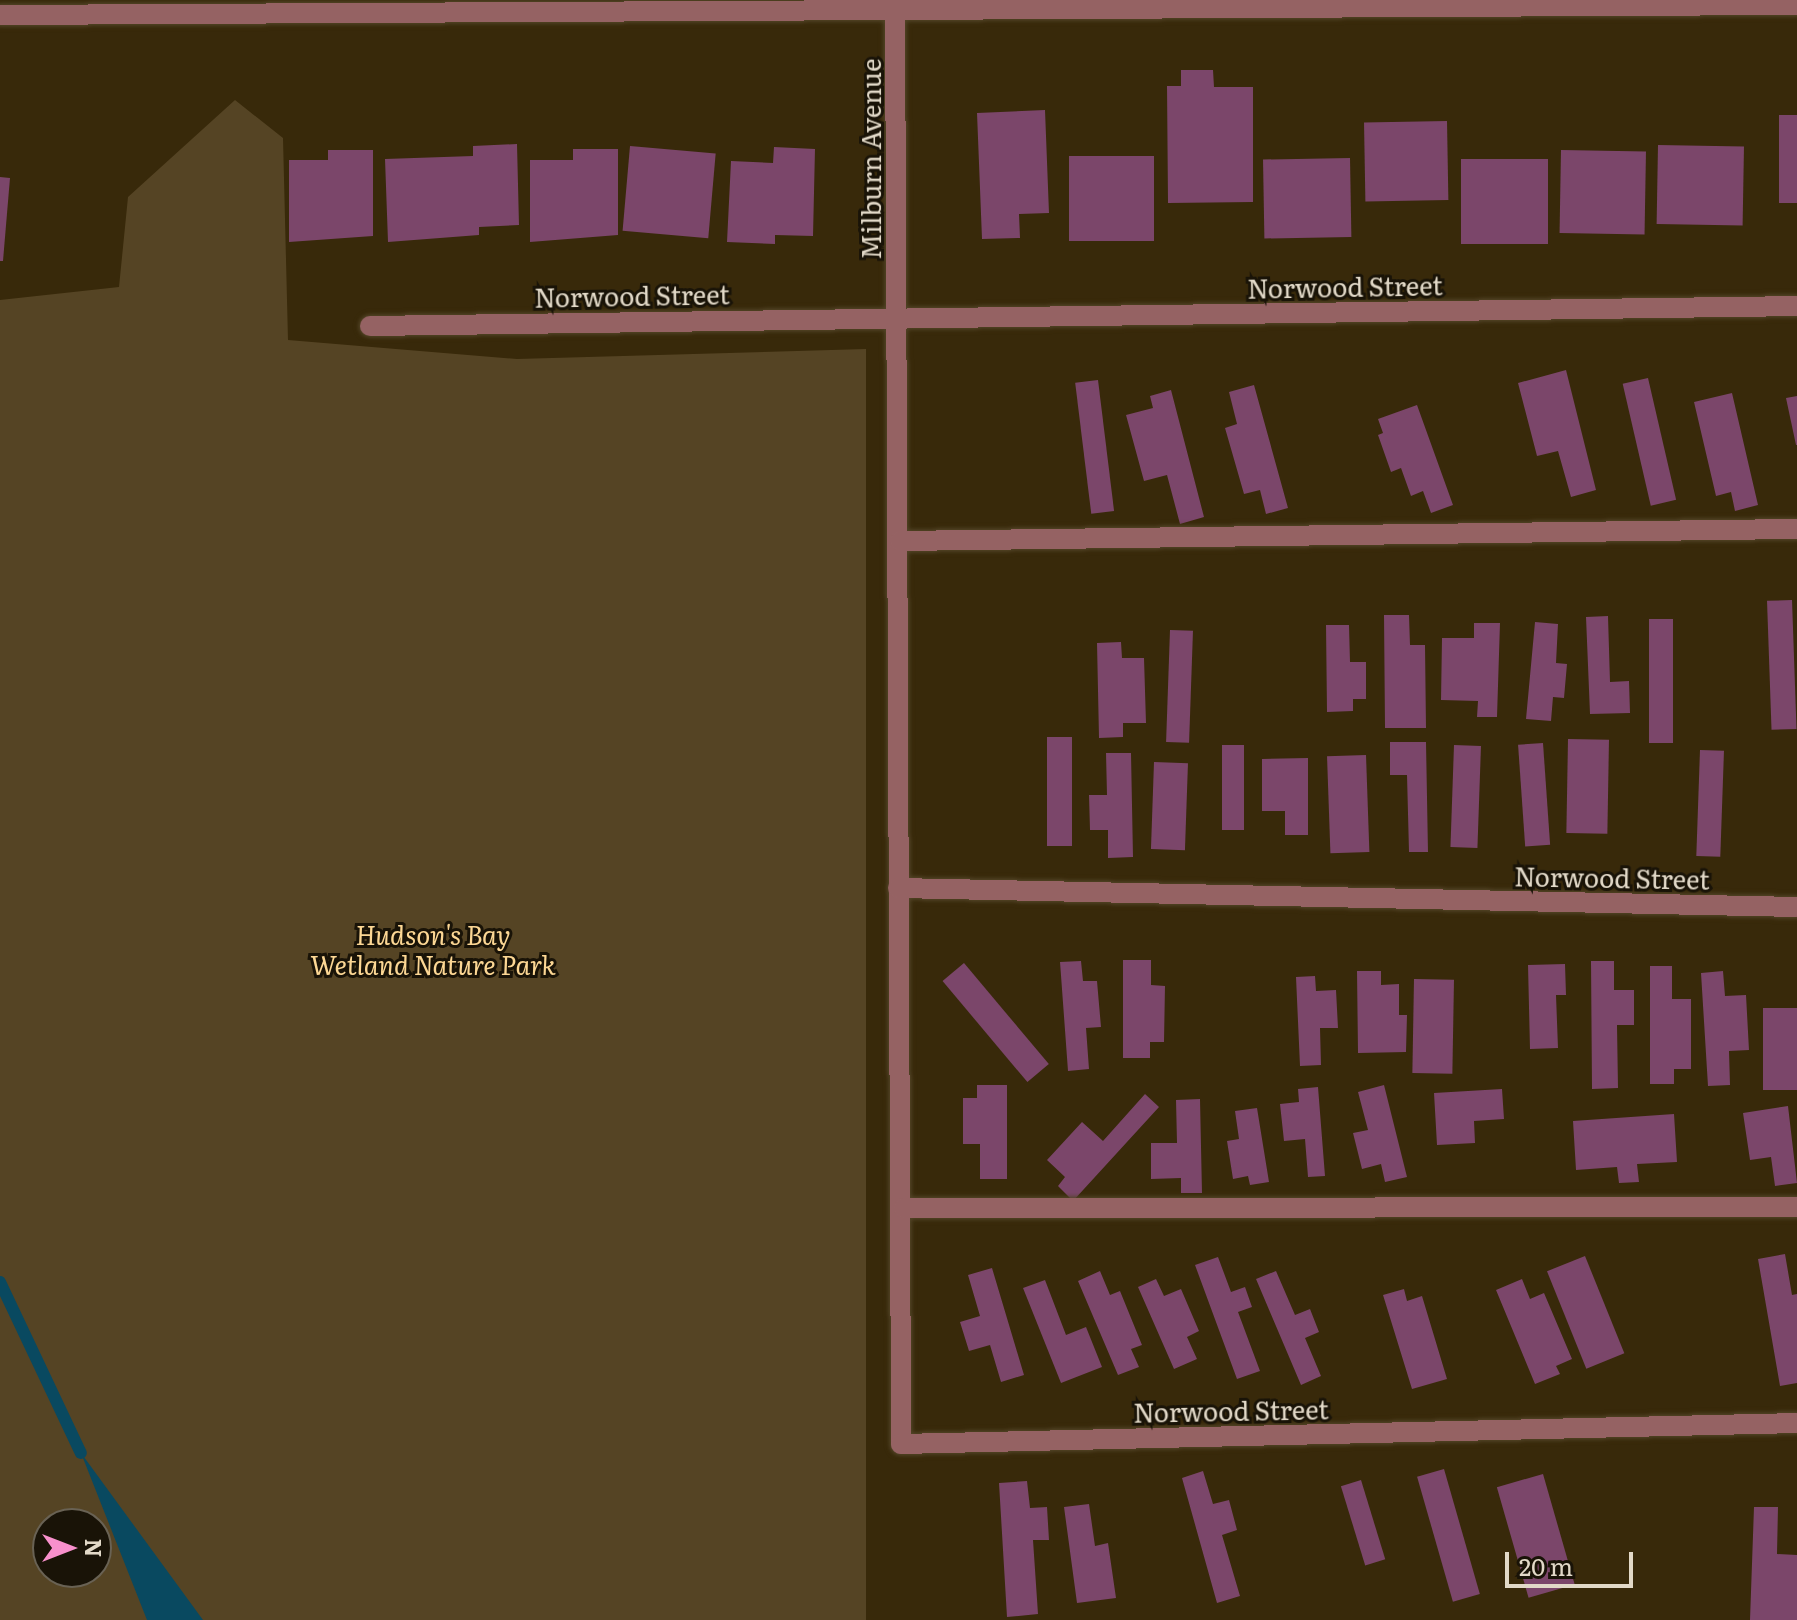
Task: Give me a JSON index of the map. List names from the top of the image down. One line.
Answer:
{"streets":{"street":["Milburn Avenue","Norwood Street"]},"crossings":[["Milburn Avenue","Norwood Street"]],"parks":["Hudson's Bay Wetland Nature Park"],"scale_bar":"20 m","north":"right"}
